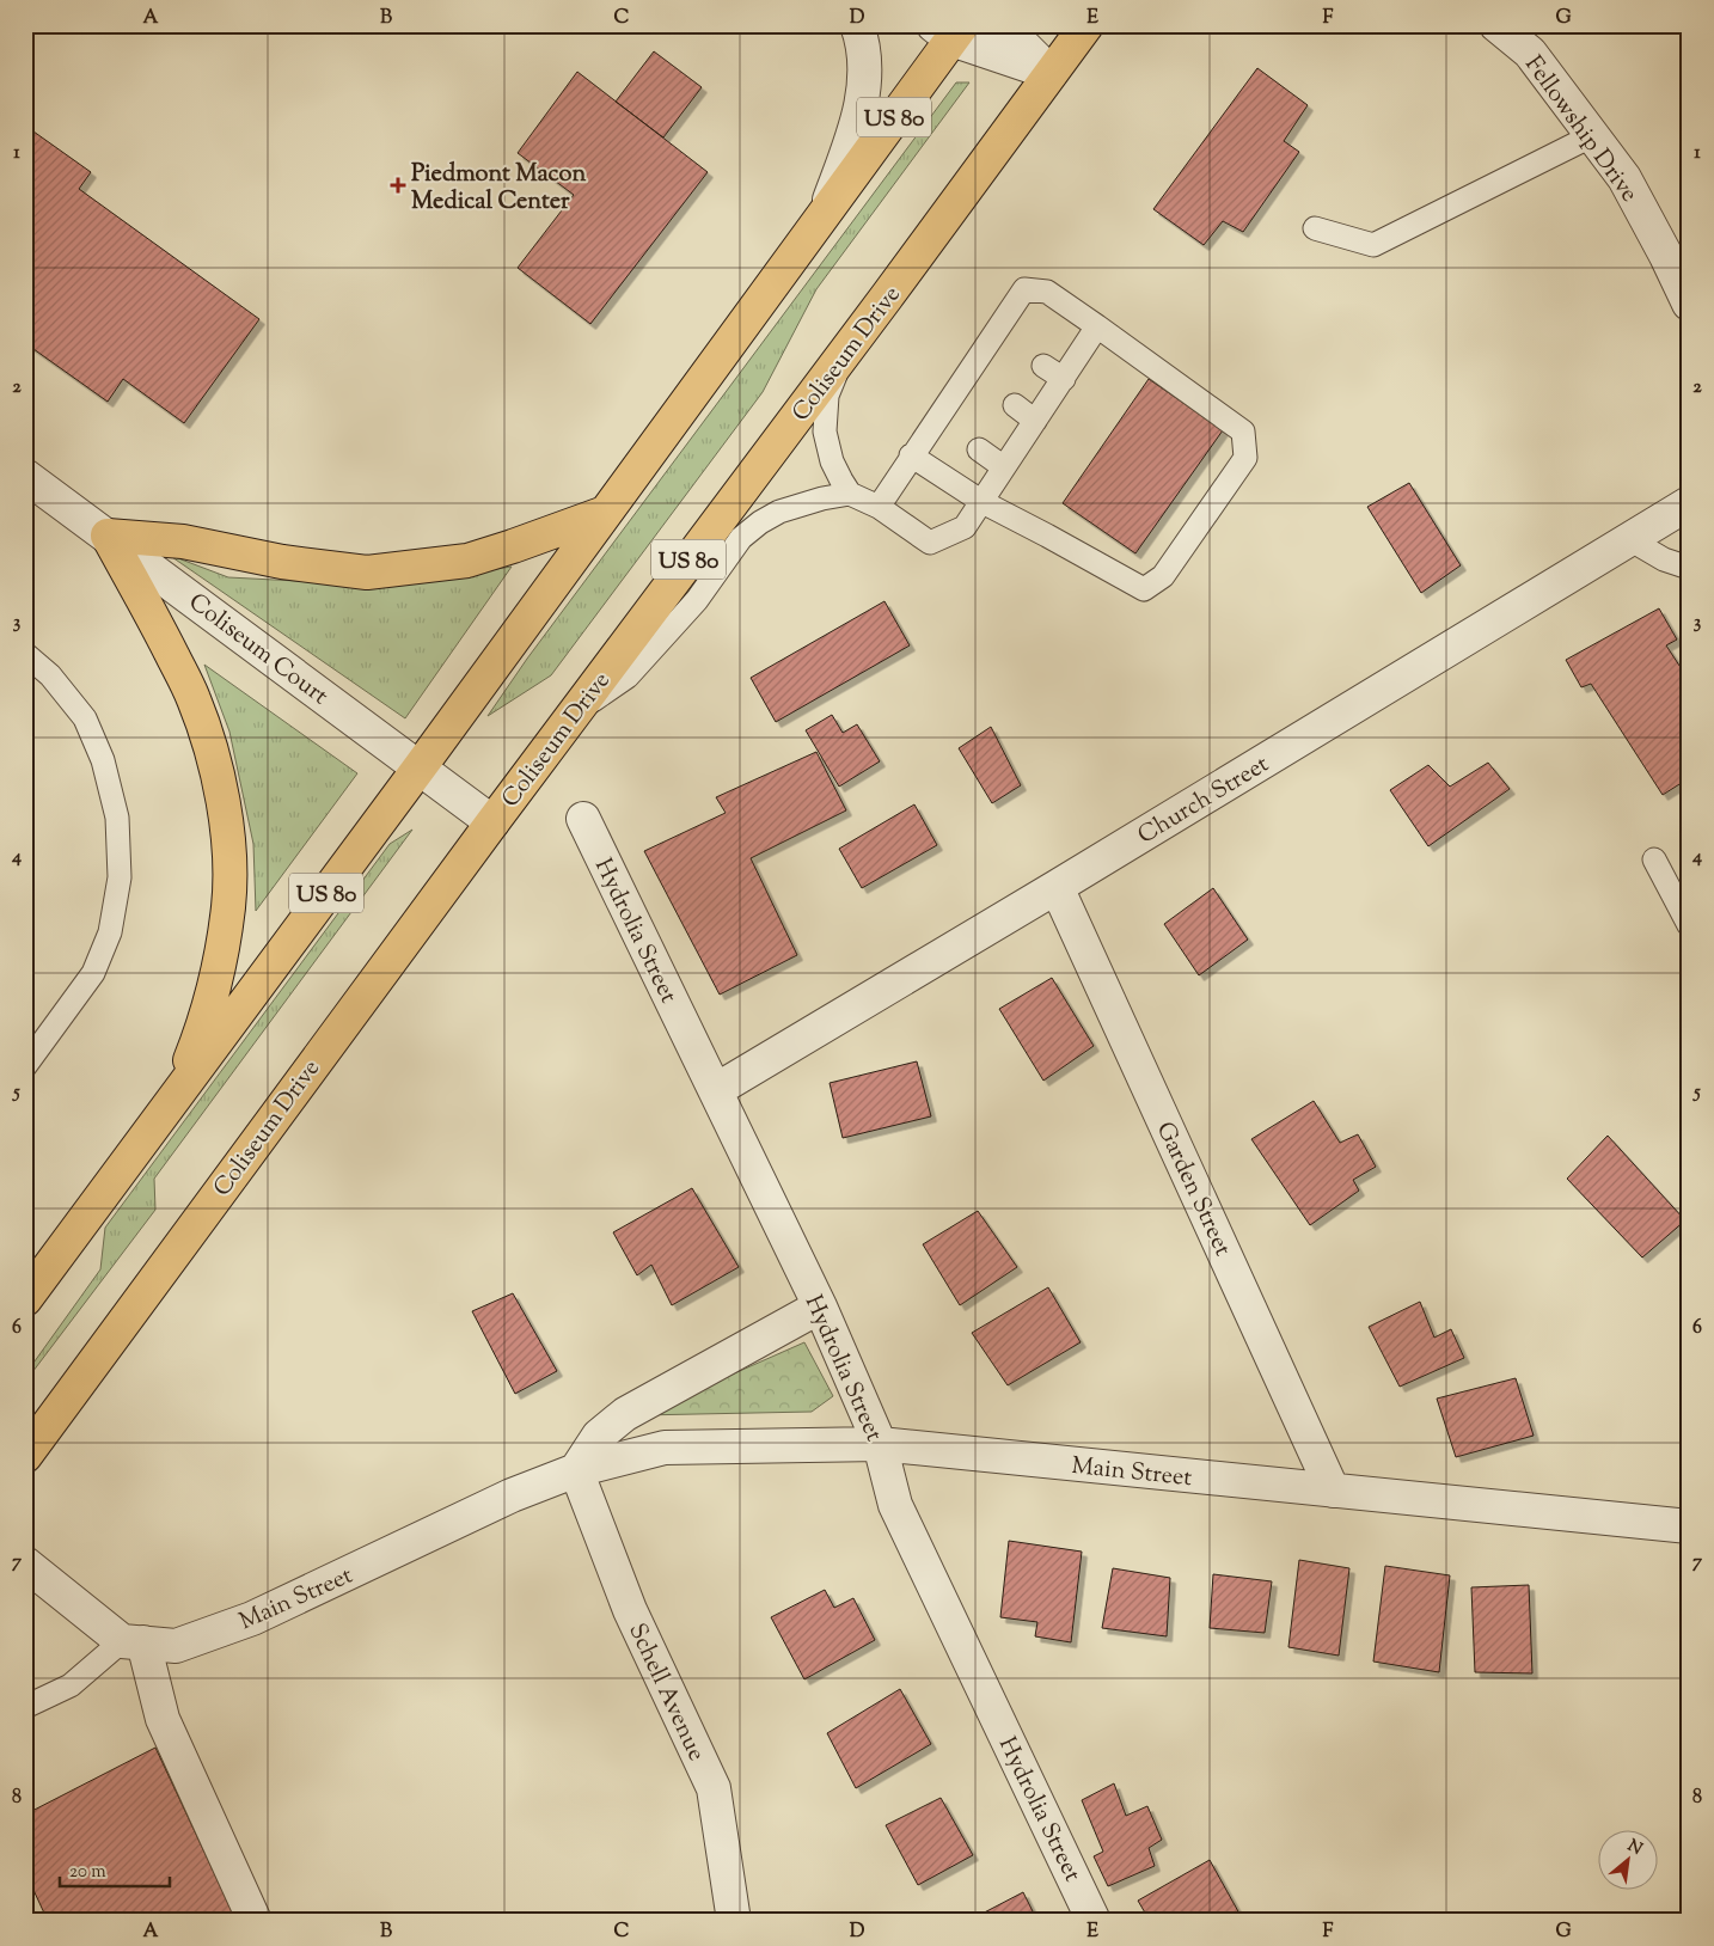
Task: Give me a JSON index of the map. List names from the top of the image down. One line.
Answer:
{"streets":{"main road":["US 80","Coliseum Drive"],"street":["Fellowship Drive","Coliseum Court","Church Street","Hydrolia Street","Garden Street","Main Street","Schell Avenue"]},"crossings":[["US 80","Coliseum Court"],["Coliseum Drive","Coliseum Court"],["Church Street","Hydrolia Street"],["Church Street","Garden Street"],["Hydrolia Street","Main Street"],["Garden Street","Main Street"],["Main Street","Schell Avenue"]],"places":{"health":["Piedmont Macon Medical Center"]},"scale_bar":"20 m","north":"top right","grid":{"columns":["A","B","C","D","E","F","G"],"rows":["1","2","3","4","5","6","7","8"]}}
